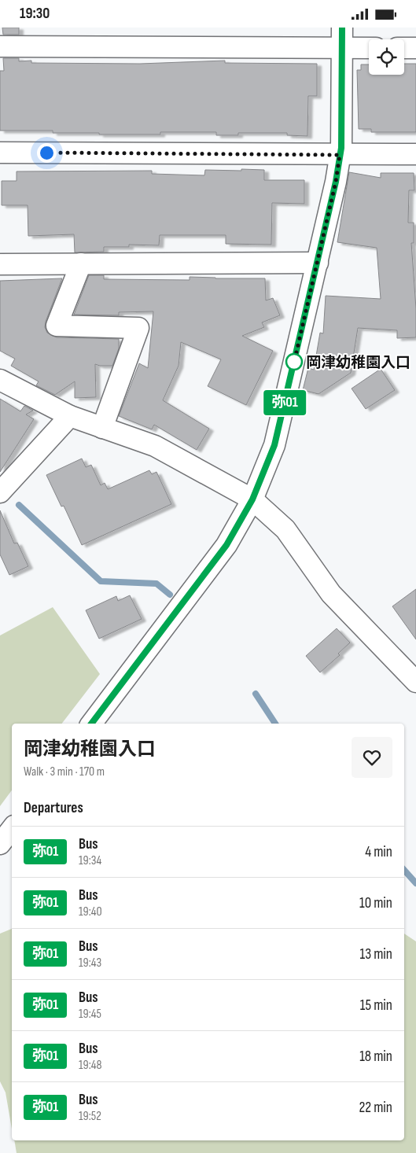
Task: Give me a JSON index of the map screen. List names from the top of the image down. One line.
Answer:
{"places":["岡津幼稚園入口"],"lines":["bus line 弥01"],"page":{"status":"19:30","on_map":"弥01","heading":[["岡津幼稚園入口","Walk · 3 min · 170 m"],"Departures"],"list":[{"mark":"弥01","name":"Bus","note":"19:34","value":"4 min"},{"mark":"弥01","name":"Bus","note":"19:40","value":"10 min"},{"mark":"弥01","name":"Bus","note":"19:43","value":"13 min"},{"mark":"弥01","name":"Bus","note":"19:45","value":"15 min"},{"mark":"弥01","name":"Bus","note":"19:48","value":"18 min"},{"mark":"弥01","name":"Bus","note":"19:52","value":"22 min"}]}}
